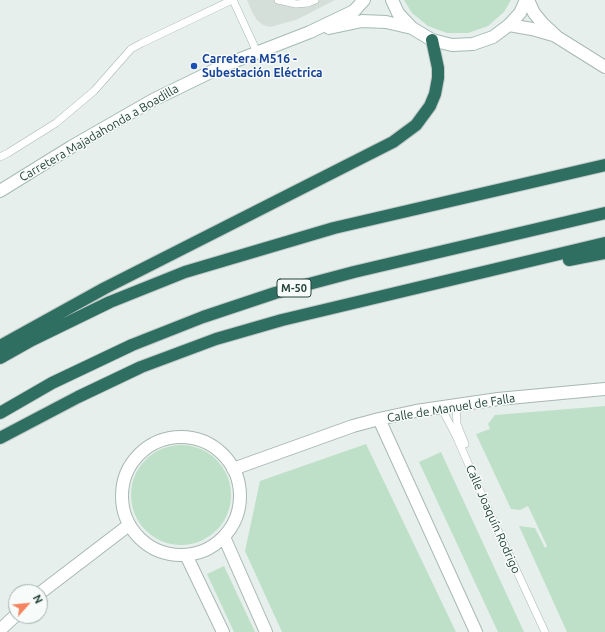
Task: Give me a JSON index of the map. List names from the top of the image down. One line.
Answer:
{"streets":{"highway":["M-50"],"street":["Carretera Majadahonda a Boadilla","Calle de Manuel de Falla"],"lane":["Calle Joaquín Rodrigo"]},"crossings":[["Calle de Manuel de Falla","Calle Joaquín Rodrigo"]],"places":["Carretera M516 - Subestación Eléctrica"],"north":"top right"}
